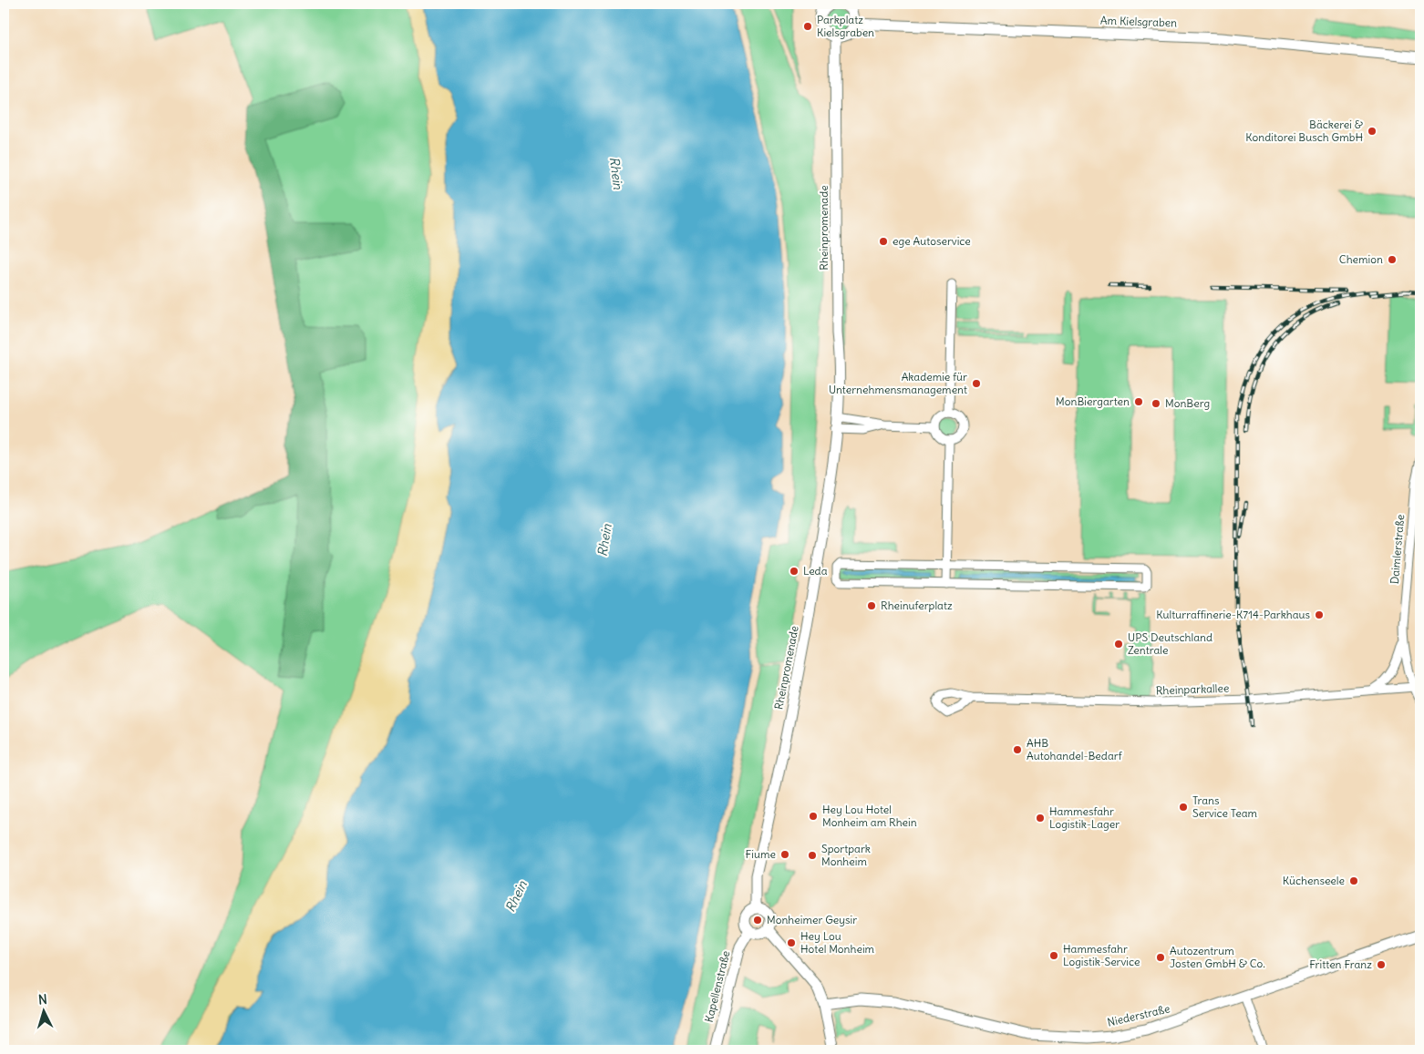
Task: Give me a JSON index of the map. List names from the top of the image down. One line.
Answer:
{"streets":{"street":["Am Kielsgraben","Rheinpromenade","Daimlerstraße","Rheinparkallee","Kapellenstraße","Niederstraße"]},"crossings":[["Rheinpromenade","Kapellenstraße"],["Daimlerstraße","Rheinparkallee"]],"water":["Rhein"],"places":["Parkplatz Kielsgraben","Bäckerei & Konditorei Busch GmbH","ege Autoservice","Chemion","Akademie für Unternehmensmanagement","MonBiergarten","MonBerg","Leda","Rheinuferplatz","Kulturraffinerie-K714-Parkhaus","UPS Deutschland Zentrale","AHB Autohandel-Bedarf","Trans Service Team","Hey Lou Hotel Monheim am Rhein","Hammesfahr Logistik-Lager","Fiume","Sportpark Monheim","Küchenseele","Monheimer Geysir","Hey Lou Hotel Monheim","Hammesfahr Logistik-Service","Autozentrum Josten GmbH & Co.","Fritten Franz"],"north":"top"}
